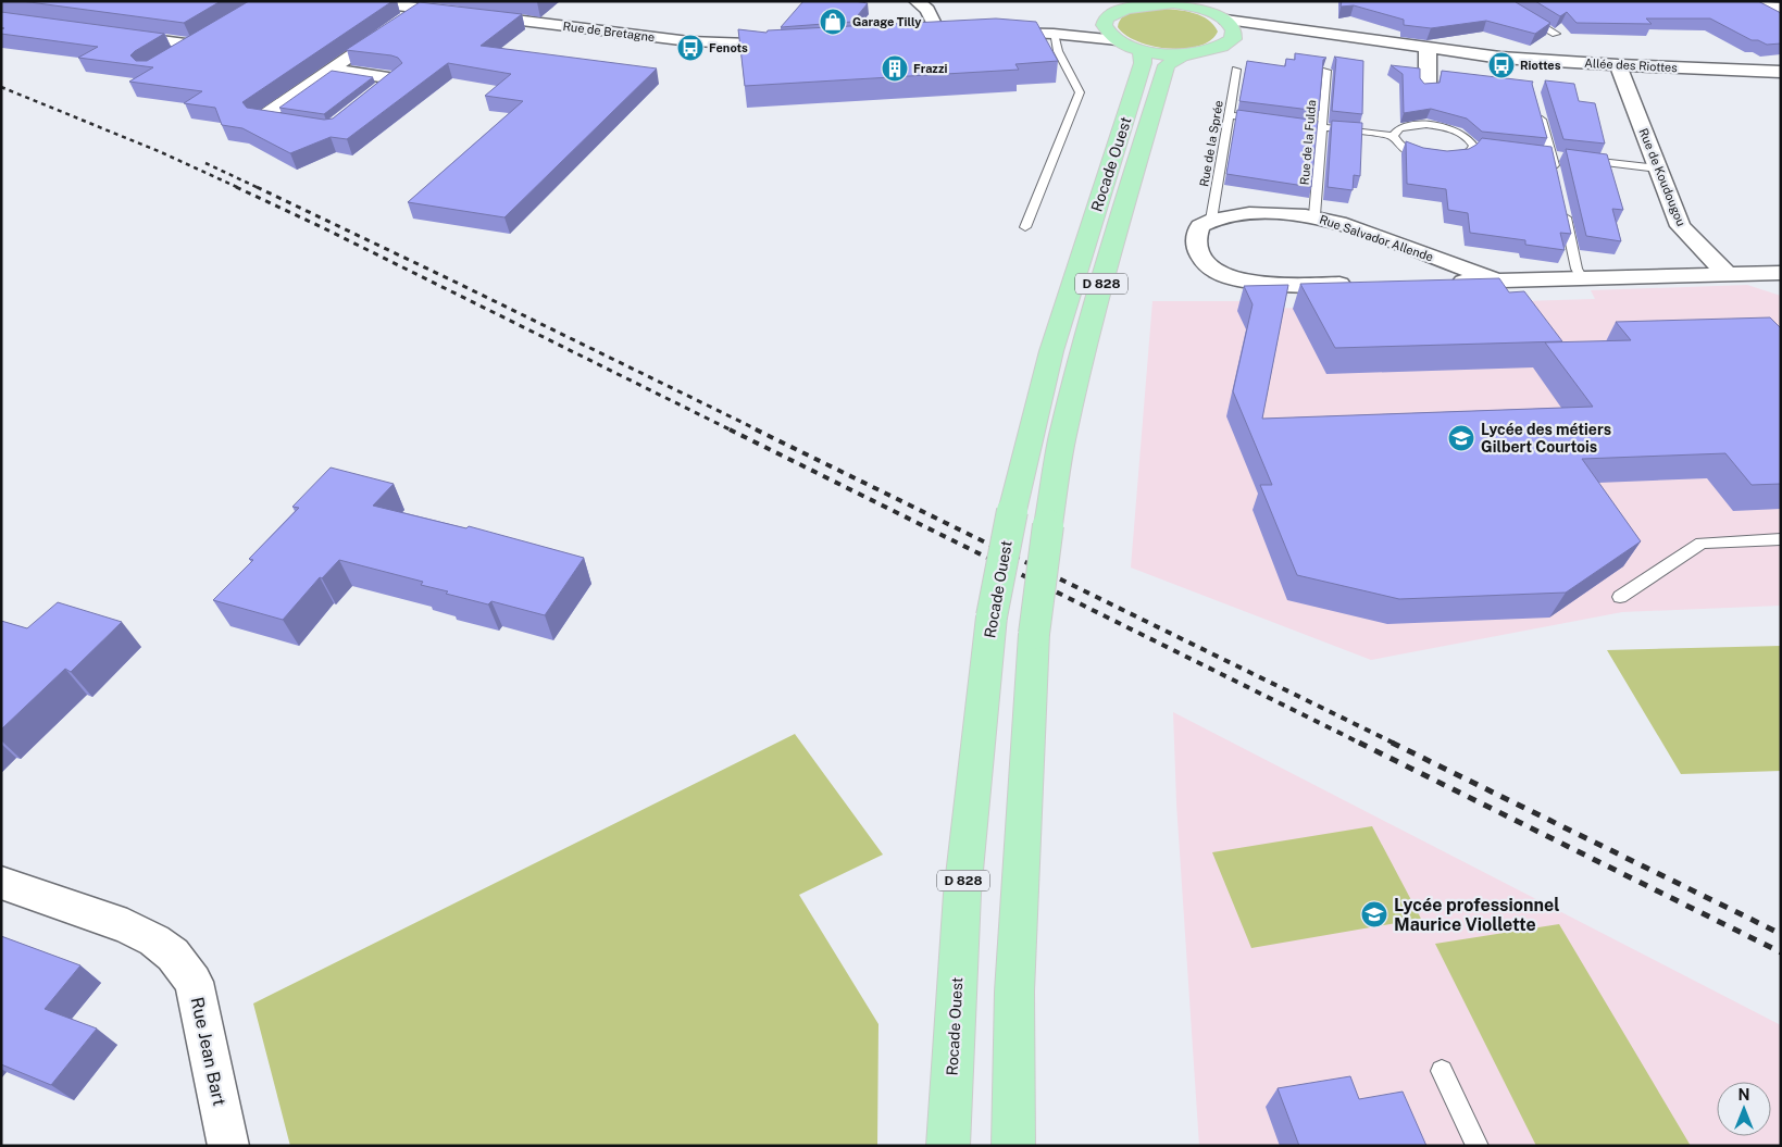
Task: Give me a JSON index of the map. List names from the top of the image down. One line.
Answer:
{"streets":{"main road":["Rocade Ouest","D 828"],"street":["Rue de Bretagne","Allée des Riottes","Rue de Koudougou","Rue Salvador Allende","Rue Jean Bart"],"lane":["Rue de la Fulda","Rue de la Sprée"]},"crossings":[["Allée des Riottes","Rue de Koudougou"],["Rue de la Fulda","Rue Salvador Allende"],["Rue de la Sprée","Rue Salvador Allende"],["Rue de Koudougou","Rue Salvador Allende"]],"places":{"shop":["Garage Tilly"],"bus stop":["Fenots","Riottes"],"building":["Frazzi"],"school or university":["Lycée des métiers Gilbert Courtois","Lycée professionnel Maurice Viollette"]},"north":"top"}
